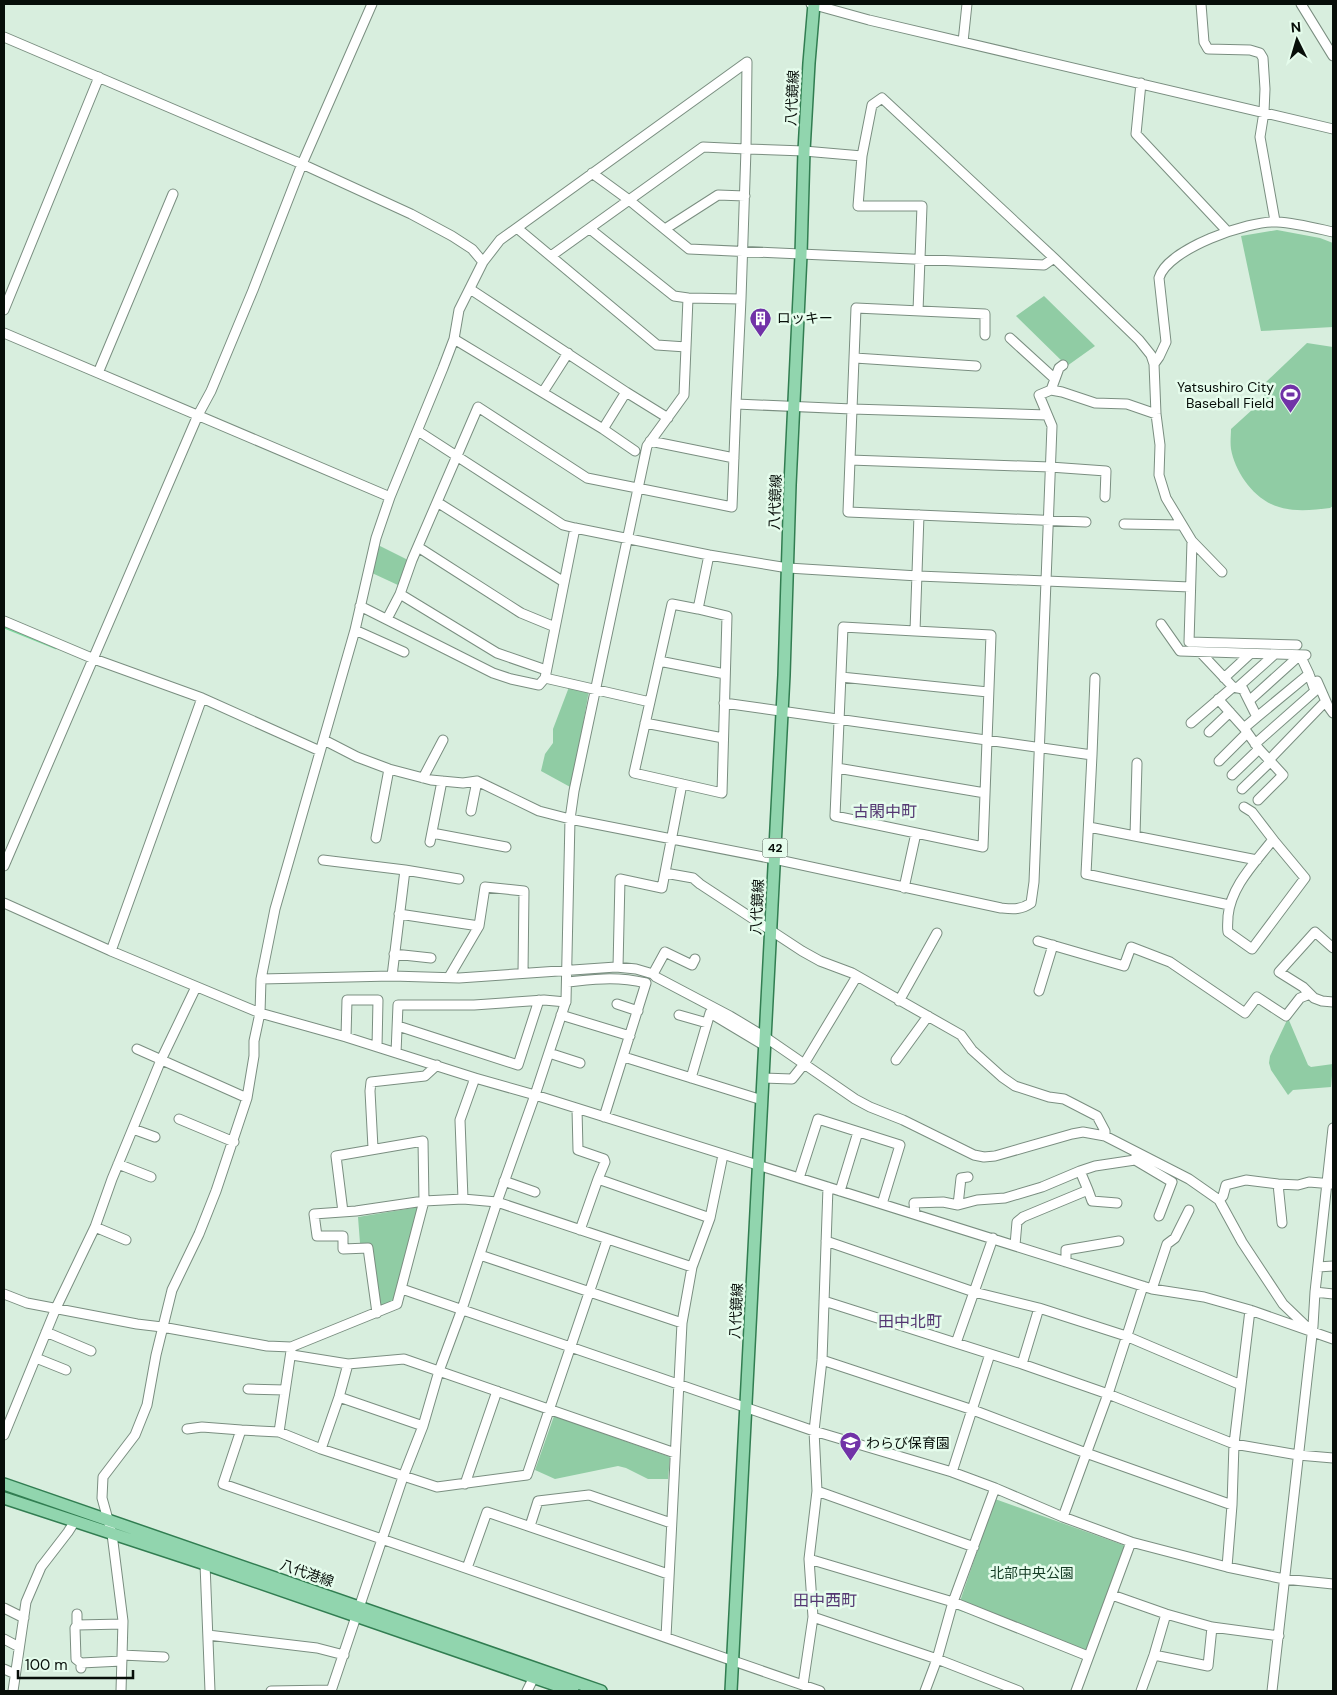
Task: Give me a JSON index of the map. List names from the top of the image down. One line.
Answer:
{"streets":{"main road":["八代鏡線","42","八代港線"]},"districts":["古閑中町","田中北町","田中西町"],"parks":["北部中央公園"],"places":{"building":["ロッキー"],"sports":["Yatsushiro City Baseball Field"],"school or university":["わらび保育園"]},"scale_bar":"100 m","north":"top"}
